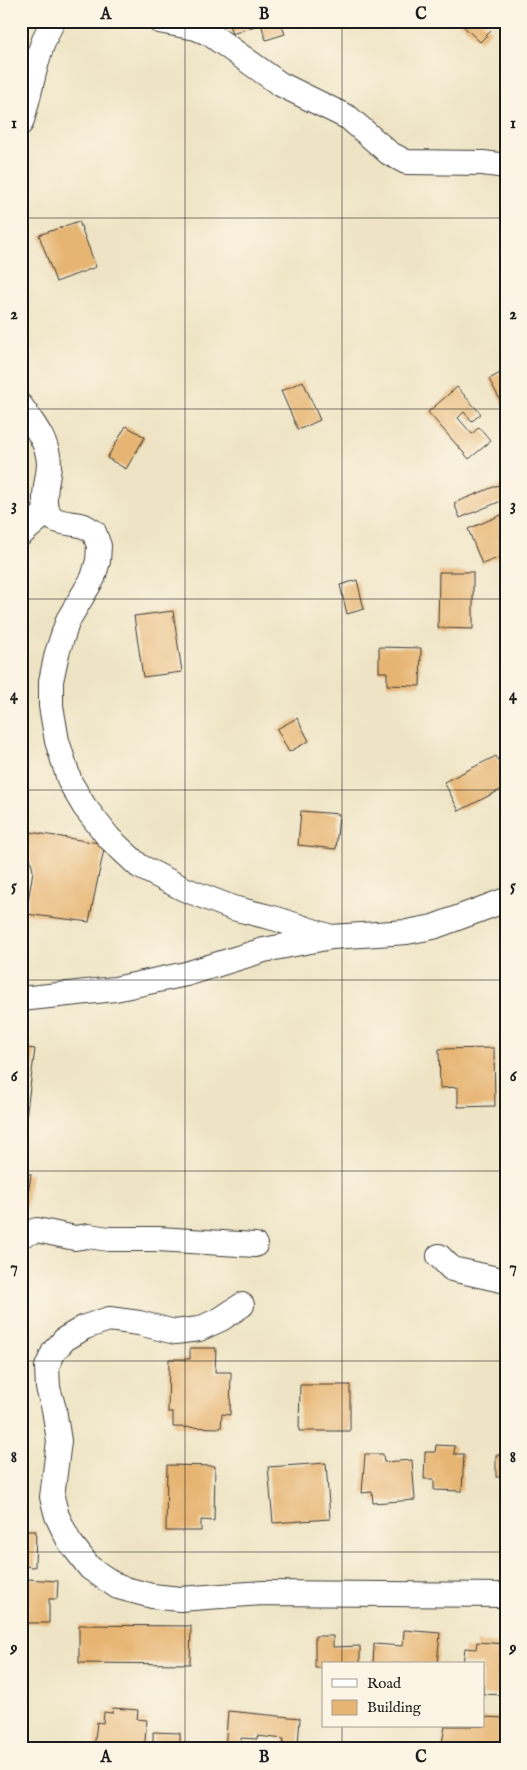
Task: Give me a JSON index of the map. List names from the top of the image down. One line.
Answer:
{"legend":["Road","Building"],"grid":{"columns":["A","B","C"],"rows":["1","2","3","4","5","6","7","8","9"]}}
